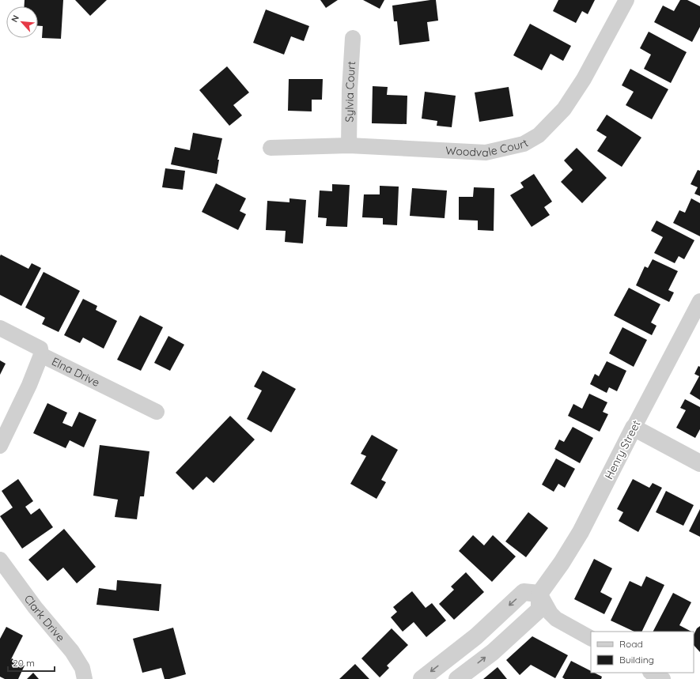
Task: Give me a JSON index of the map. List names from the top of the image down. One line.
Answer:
{"streets":{"street":["Sylvia Court","Woodvale Court","Elna Drive","Henry Street","Clark Drive"]},"crossings":[["Sylvia Court","Woodvale Court"]],"legend":["Road","Building"],"scale_bar":"20 m","north":"top left"}
